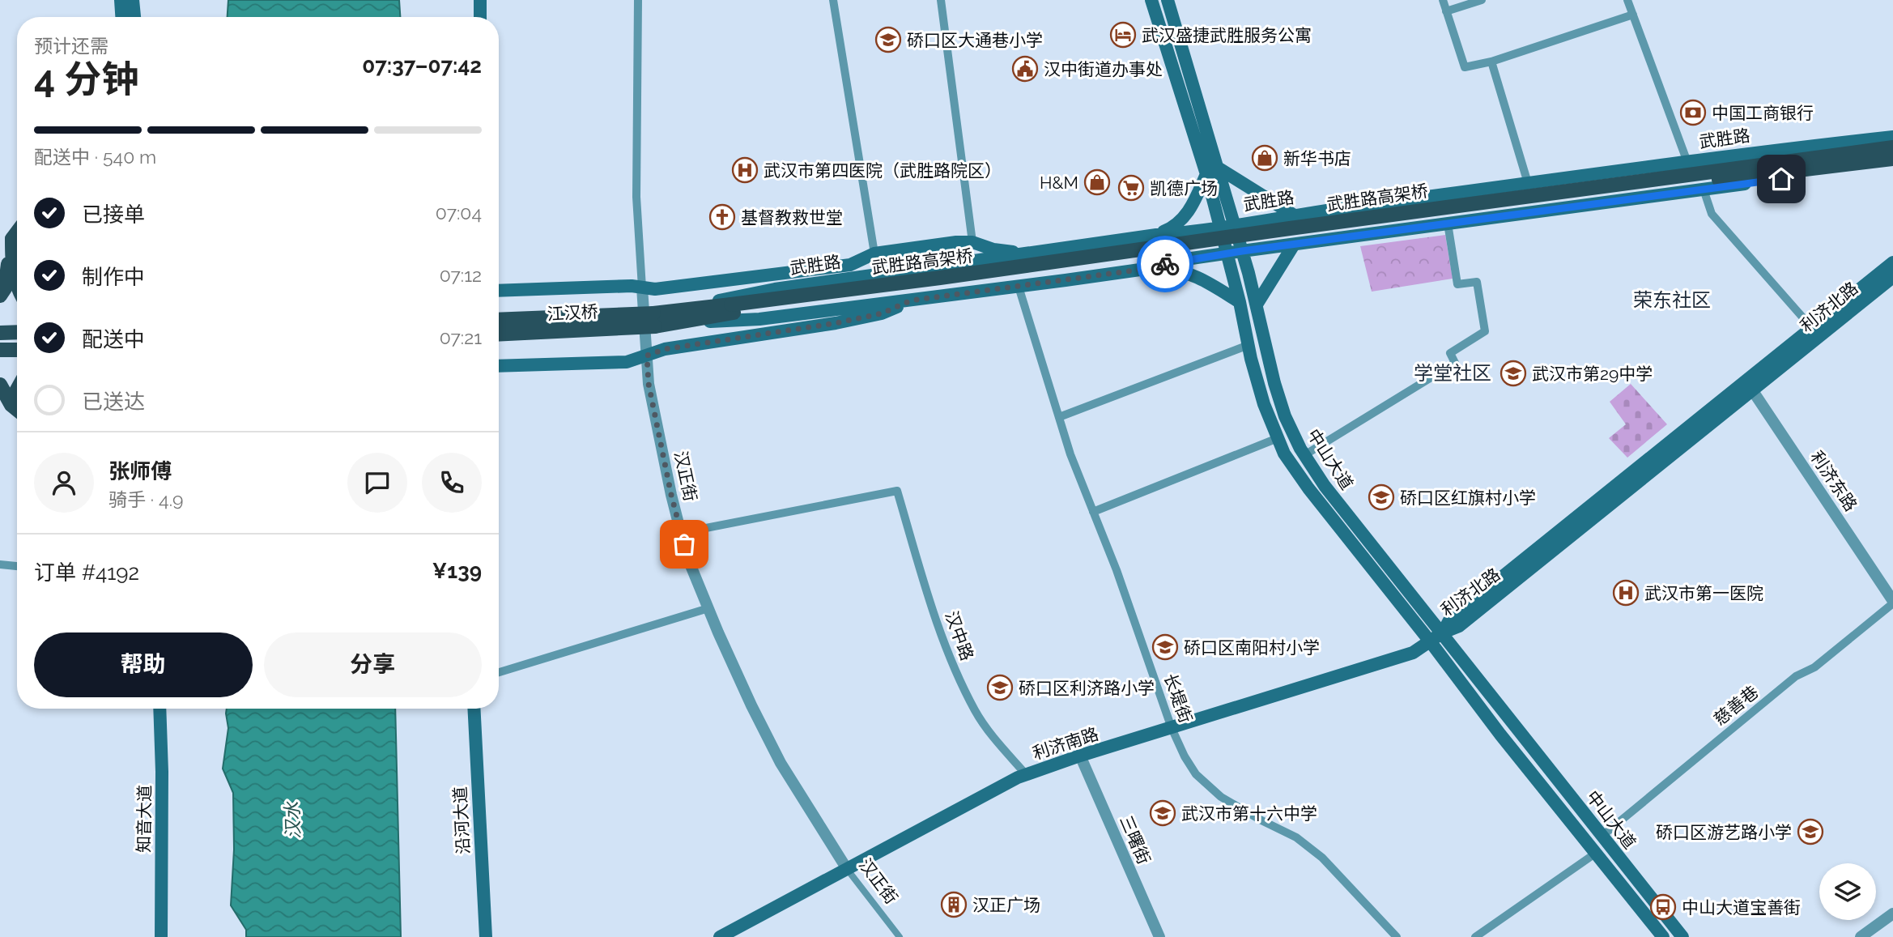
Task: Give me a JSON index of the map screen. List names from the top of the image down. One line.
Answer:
{"streets":{"main road":["武胜路","武胜路高架桥","利济北路","江汉桥","中山大道","利济南路","知音大道","沿河大道"],"street":["汉正街","利济东路","汉中路","长堤街","慈善巷","三曙街"]},"crossings":[["武胜路","江汉桥"],["武胜路","中山大道"],["武胜路","长堤街"],["利济北路","中山大道"],["利济北路","利济东路"],["利济北路","利济南路"],["中山大道","慈善巷"],["中山大道","利济南路"],["汉正街","汉中路"],["汉正街","利济南路"],["利济东路","慈善巷"],["汉中路","利济南路"],["长堤街","利济南路"],["利济南路","三曙街"]],"districts":["荣东社区","学堂社区"],"water":["汉水"],"places":{"hotel":["武汉盛捷武胜服务公寓"],"school or university":["硚口区大通巷小学","武汉市第29中学","硚口区红旗村小学","硚口区南阳村小学","硚口区利济路小学","武汉市第十六中学","硚口区游艺路小学"],"public building":["汉中街道办事处"],"bank":["中国工商银行"],"shop":["新华书店","H&M"],"hospital":["武汉市第四医院（武胜路院区）","武汉市第一医院"],"supermarket":["凯德广场"],"church":["基督教救世堂"],"building":["汉正广场"],"bus stop":["中山大道宝善街"]},"page":{"heading":["4 分钟","预计还需","07:37–07:42"],"panel":["张师傅","骑手 · 4.9","订单 #4192","¥139"],"bar":"配送中 · 540 m","list":[["已接单","07:04"],["制作中","07:12"],["配送中","07:21"],"已送达"],"buttons":["帮助","分享"]}}
